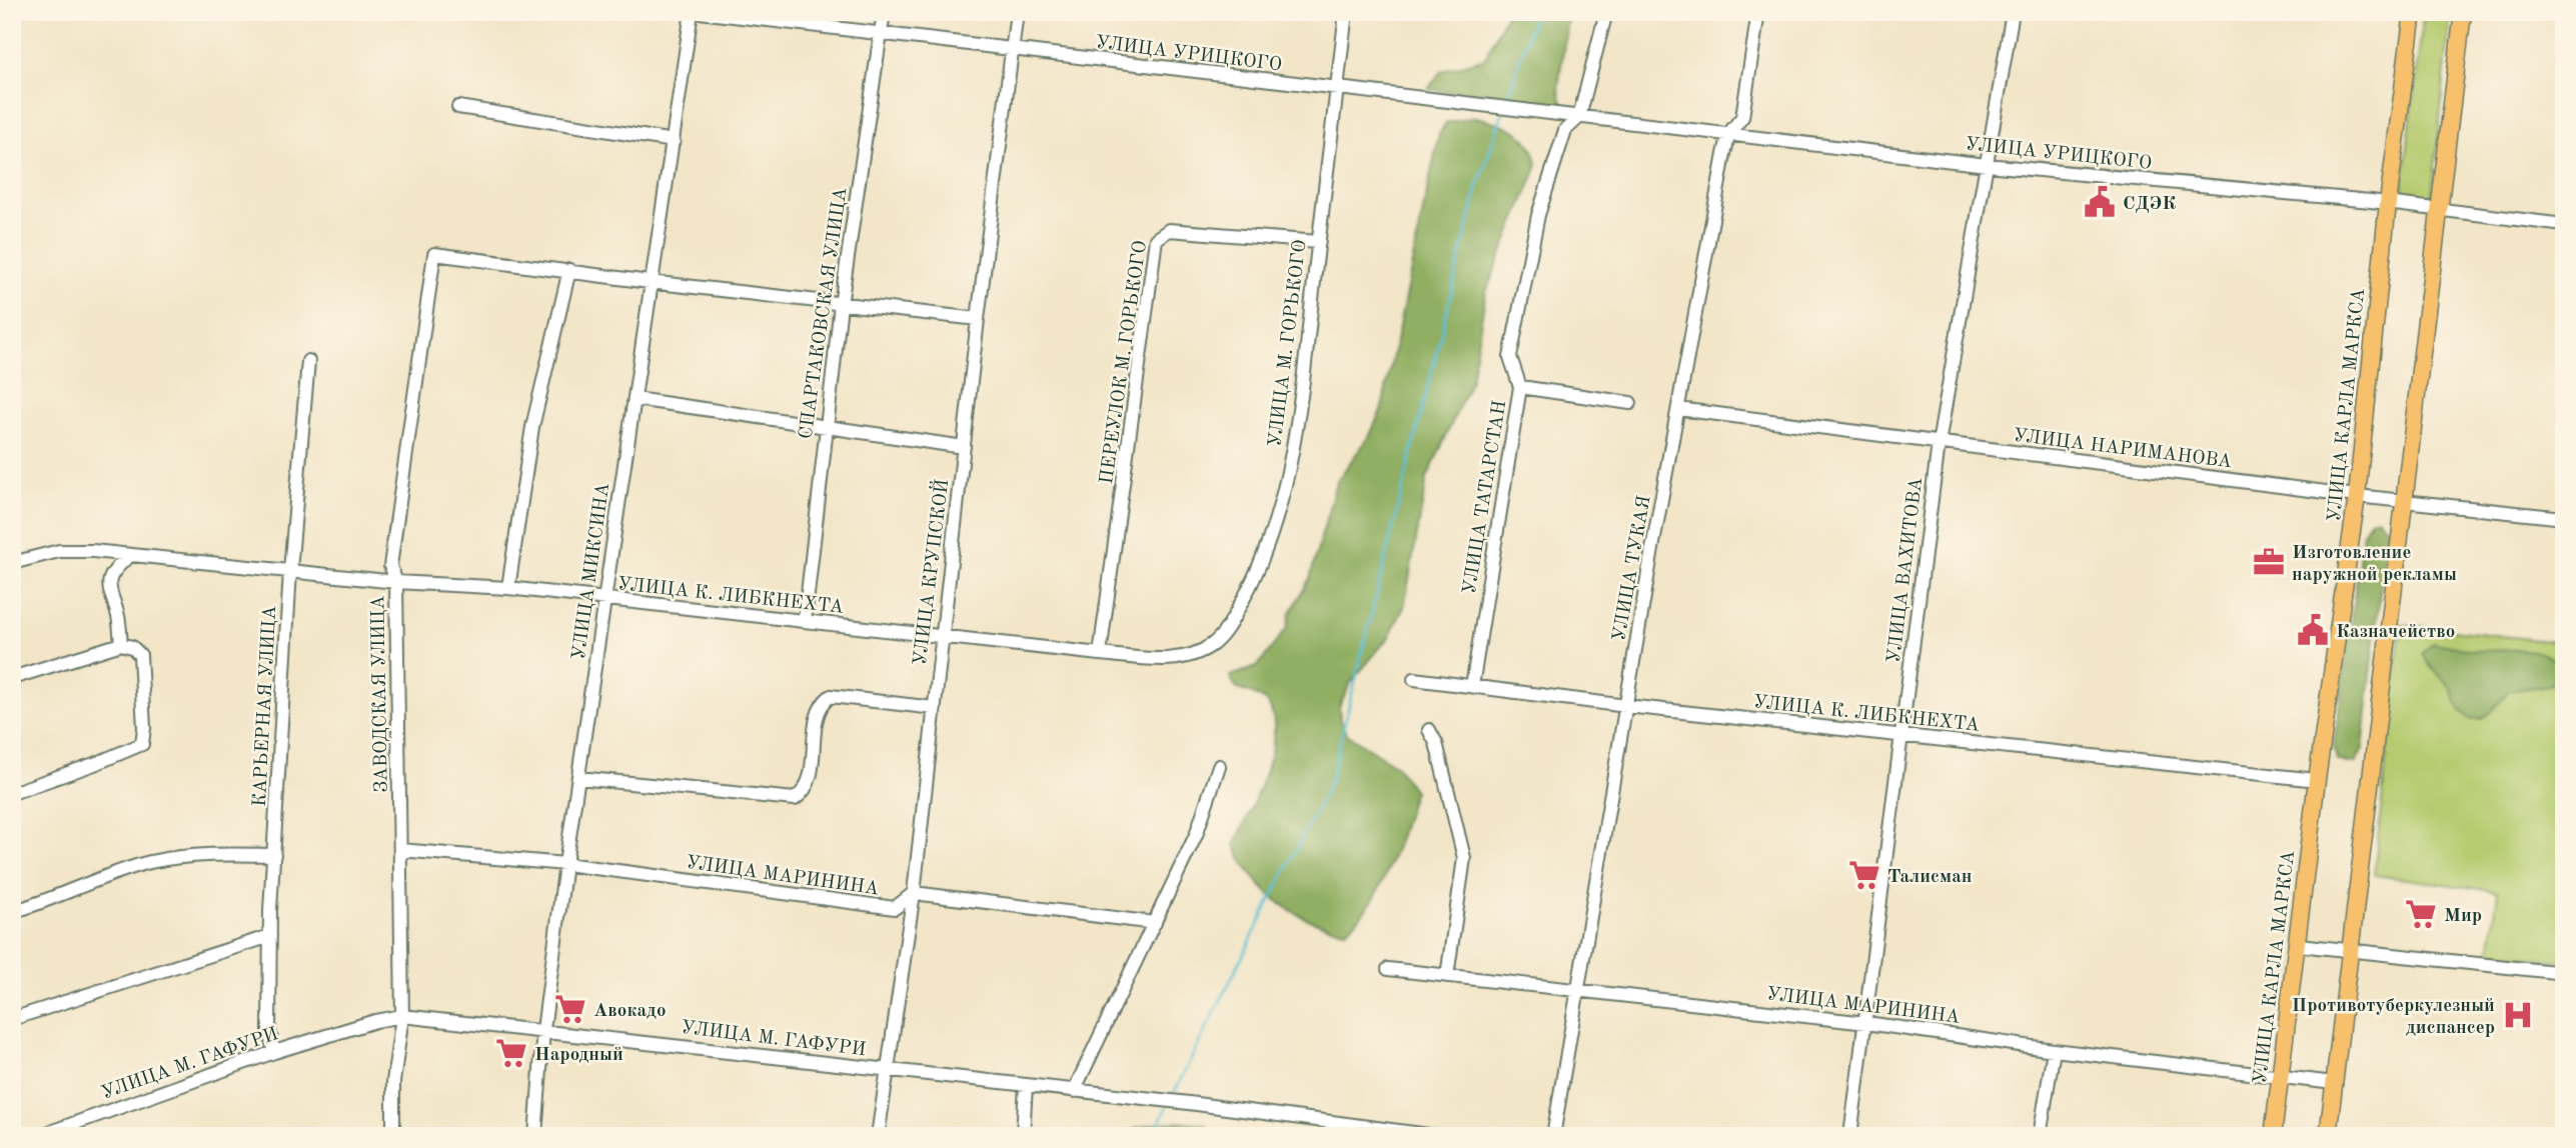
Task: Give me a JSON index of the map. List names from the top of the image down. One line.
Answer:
{"streets":{"main road":["УЛИЦА КАРЛА МАРКСА"],"street":["УЛИЦА УРИЦКОГО","СПАРТАКОВСКАЯ УЛИЦА","УЛИЦА М. ГОРЬКОГО","ПЕРЕУЛОК М. ГОРЬКОГО","УЛИЦА НАРИМАНОВА","УЛИЦА ТАТАРСТАН","УЛИЦА ТУКАЯ","УЛИЦА ВАХИТОВА","УЛИЦА МИКСИНА","УЛИЦА КРУПСКОЙ","УЛИЦА К. ЛИБКНЕХТА","ЗАВОДСКАЯ УЛИЦА","КАРЬЕРНАЯ УЛИЦА","УЛИЦА МАРИНИНА","УЛИЦА М. ГАФУРИ"]},"crossings":[["УЛИЦА УРИЦКОГО","СПАРТАКОВСКАЯ УЛИЦА"],["УЛИЦА УРИЦКОГО","УЛИЦА М. ГОРЬКОГО"],["УЛИЦА УРИЦКОГО","УЛИЦА КАРЛА МАРКСА"],["УЛИЦА УРИЦКОГО","УЛИЦА ТАТАРСТАН"],["УЛИЦА УРИЦКОГО","УЛИЦА ТУКАЯ"],["УЛИЦА УРИЦКОГО","УЛИЦА ВАХИТОВА"],["УЛИЦА УРИЦКОГО","УЛИЦА КРУПСКОЙ"],["СПАРТАКОВСКАЯ УЛИЦА","УЛИЦА К. ЛИБКНЕХТА"],["УЛИЦА М. ГОРЬКОГО","ПЕРЕУЛОК М. ГОРЬКОГО"],["УЛИЦА М. ГОРЬКОГО","УЛИЦА К. ЛИБКНЕХТА"],["ПЕРЕУЛОК М. ГОРЬКОГО","УЛИЦА К. ЛИБКНЕХТА"],["УЛИЦА КАРЛА МАРКСА","УЛИЦА НАРИМАНОВА"],["УЛИЦА КАРЛА МАРКСА","УЛИЦА К. ЛИБКНЕХТА"],["УЛИЦА КАРЛА МАРКСА","УЛИЦА МАРИНИНА"],["УЛИЦА НАРИМАНОВА","УЛИЦА ТУКАЯ"],["УЛИЦА НАРИМАНОВА","УЛИЦА ВАХИТОВА"],["УЛИЦА ТАТАРСТАН","УЛИЦА К. ЛИБКНЕХТА"],["УЛИЦА ТУКАЯ","УЛИЦА К. ЛИБКНЕХТА"],["УЛИЦА ТУКАЯ","УЛИЦА МАРИНИНА"],["УЛИЦА ВАХИТОВА","УЛИЦА К. ЛИБКНЕХТА"],["УЛИЦА ВАХИТОВА","УЛИЦА МАРИНИНА"],["УЛИЦА МИКСИНА","УЛИЦА К. ЛИБКНЕХТА"],["УЛИЦА МИКСИНА","УЛИЦА МАРИНИНА"],["УЛИЦА МИКСИНА","УЛИЦА М. ГАФУРИ"],["УЛИЦА КРУПСКОЙ","УЛИЦА К. ЛИБКНЕХТА"],["УЛИЦА КРУПСКОЙ","УЛИЦА МАРИНИНА"],["УЛИЦА КРУПСКОЙ","УЛИЦА М. ГАФУРИ"],["УЛИЦА К. ЛИБКНЕХТА","ЗАВОДСКАЯ УЛИЦА"],["УЛИЦА К. ЛИБКНЕХТА","КАРЬЕРНАЯ УЛИЦА"],["ЗАВОДСКАЯ УЛИЦА","УЛИЦА МАРИНИНА"],["ЗАВОДСКАЯ УЛИЦА","УЛИЦА М. ГАФУРИ"],["КАРЬЕРНАЯ УЛИЦА","УЛИЦА М. ГАФУРИ"]],"places":{"public building":["СДЭК","Казначейство"],"office":["Изготовление наружной рекламы"],"supermarket":["Талисман","Мир","Авокадо","Народный"],"hospital":["Противотуберкулезный диспансер"]}}
